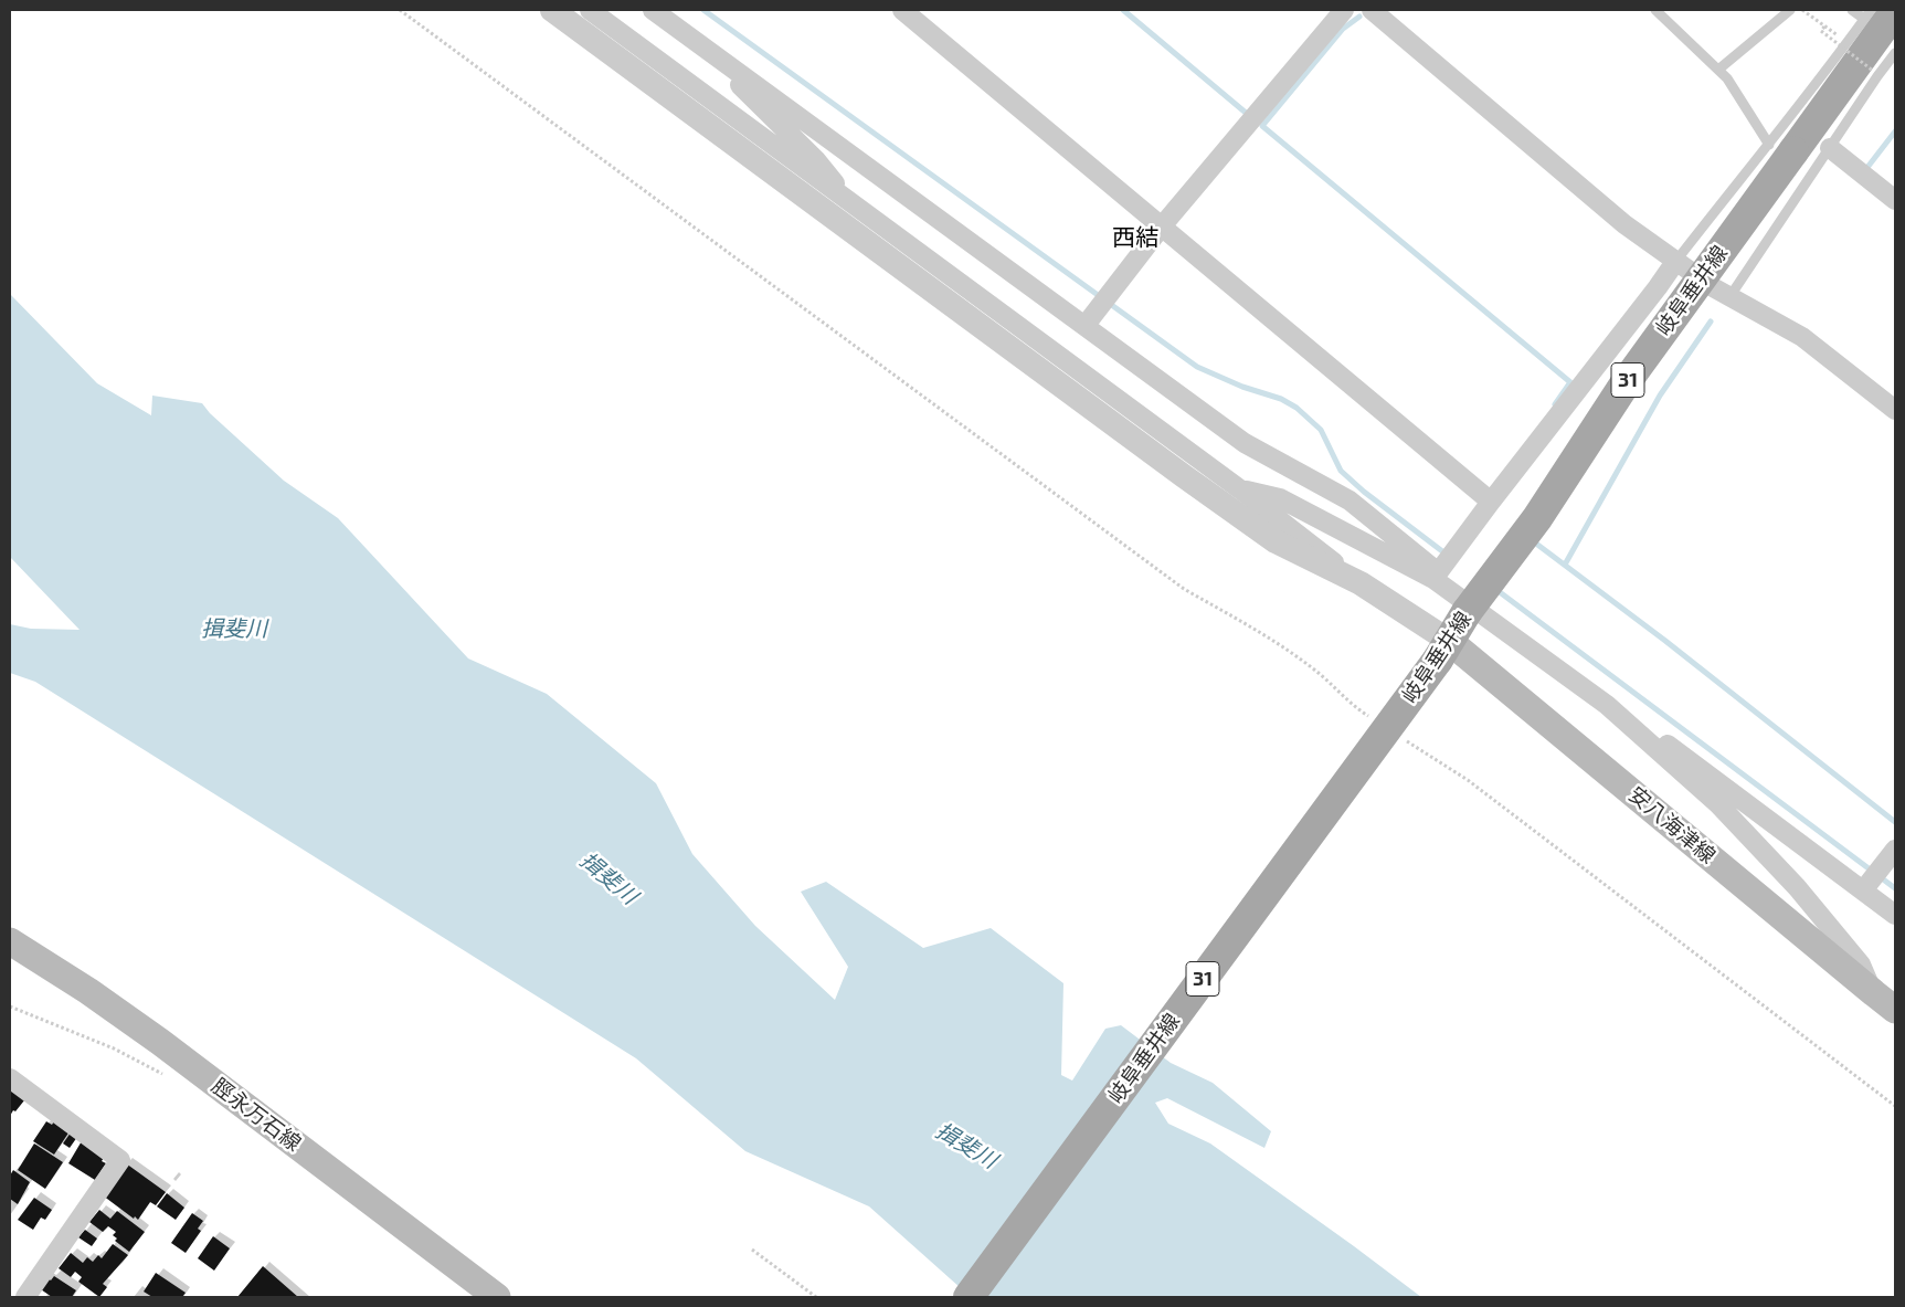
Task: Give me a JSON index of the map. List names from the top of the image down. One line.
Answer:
{"streets":{"main road":["岐阜垂井線","31","安八海津線","脛永万石線"]},"crossings":[["岐阜垂井線","安八海津線"]],"districts":["西結"],"water":["揖斐川"]}
